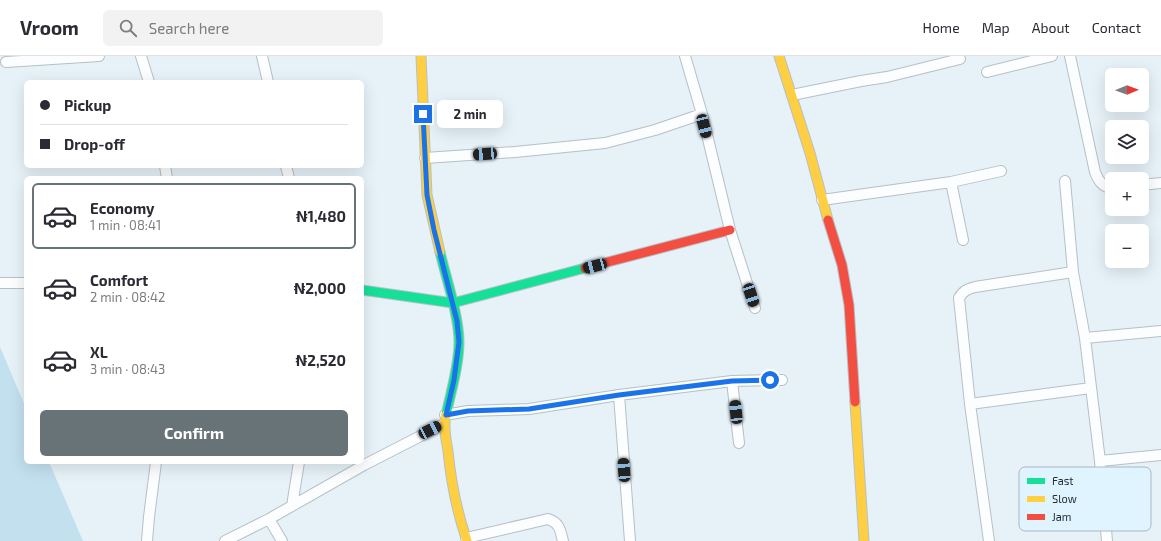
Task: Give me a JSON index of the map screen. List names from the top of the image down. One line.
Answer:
{"legend":["Fast","Slow","Jam"],"north":"right","page":{"header":"Vroom","search":"Search here","nav":["Home","Map","About","Contact"],"map_buttons":["+","−"],"banner":["Pickup","Drop-off"],"bubble":"2 min","list":[{"name":"Economy","note":"1 min · 08:41","value":"₦1,480"},{"name":"Comfort","note":"2 min · 08:42","value":"₦2,000"},{"name":"XL","note":"3 min · 08:43","value":"₦2,520"}],"buttons":"Confirm"}}
